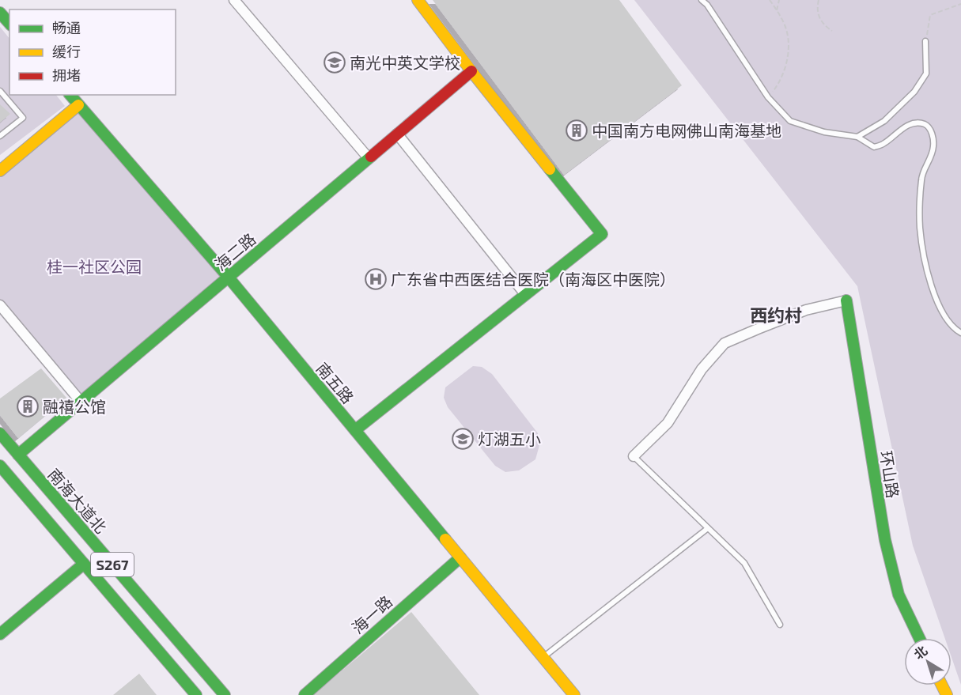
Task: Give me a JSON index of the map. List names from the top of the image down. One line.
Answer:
{"streets":{"main road":["海二路","南五路","环山路","南海大道北","S267","海一路"]},"crossings":[["海二路","南五路"],["海二路","南海大道北"],["南五路","海一路"]],"districts":["西约村"],"parks":["桂一社区公园"],"places":{"school or university":["南光中英文学校","灯湖五小"],"building":["中国南方电网佛山南海基地","融禧公馆"],"hospital":["广东省中西医结合医院（南海区中医院）"]},"legend":["畅通","缓行","拥堵"],"north":"top left"}
